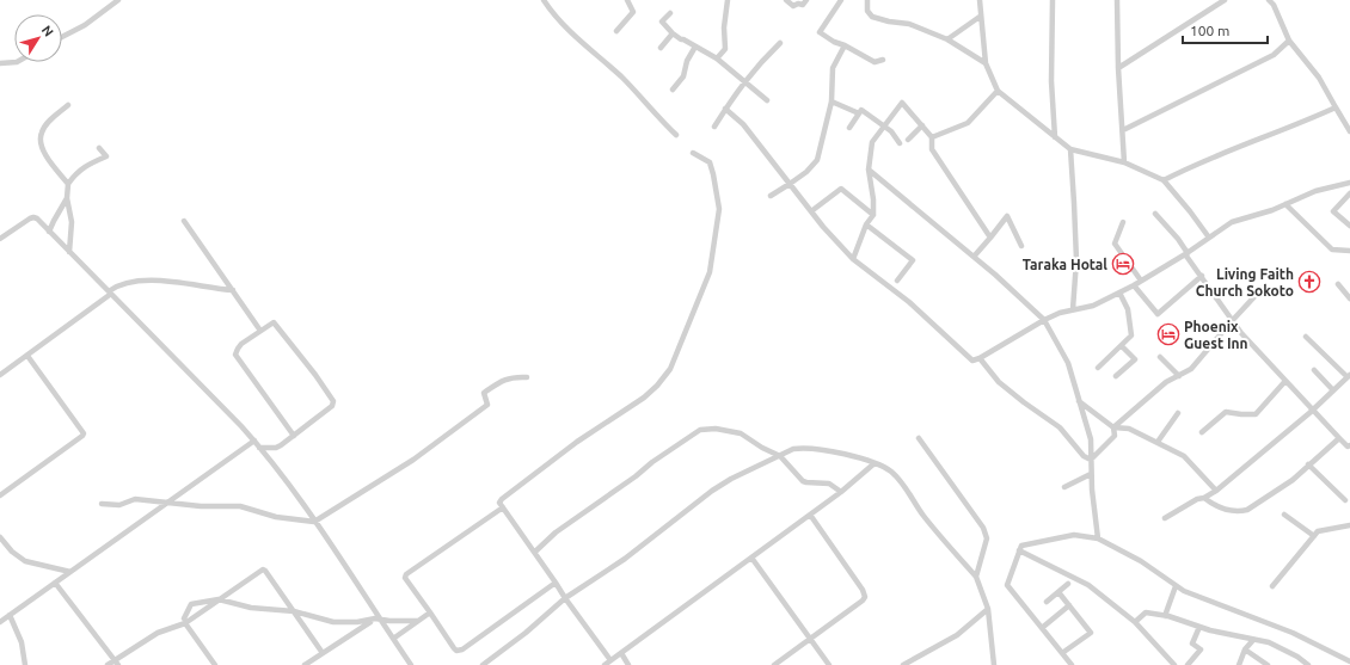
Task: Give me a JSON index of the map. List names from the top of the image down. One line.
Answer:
{"places":{"hotel":["Taraka Hotal","Phoenix Guest Inn"],"church":["Living Faith Church Sokoto"]},"scale_bar":"100 m","north":"top right"}
